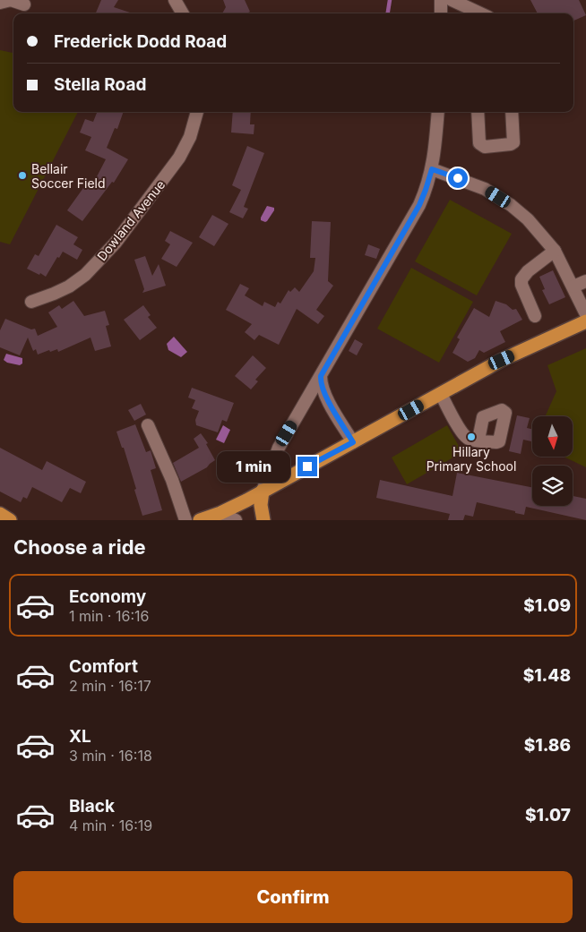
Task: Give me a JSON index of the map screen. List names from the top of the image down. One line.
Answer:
{"streets":{"street":["Dowland Avenue"]},"places":["Bellair Soccer Field","Hillary Primary School"],"north":"bottom","page":{"banner":["Frederick Dodd Road","Stella Road"],"bubble":"1 min","heading":"Choose a ride","list":[{"name":"Economy","note":"1 min · 16:16","value":"$1.09"},{"name":"Comfort","note":"2 min · 16:17","value":"$1.48"},{"name":"XL","note":"3 min · 16:18","value":"$1.86"},{"name":"Black","note":"4 min · 16:19","value":"$1.07"}],"buttons":"Confirm"}}
